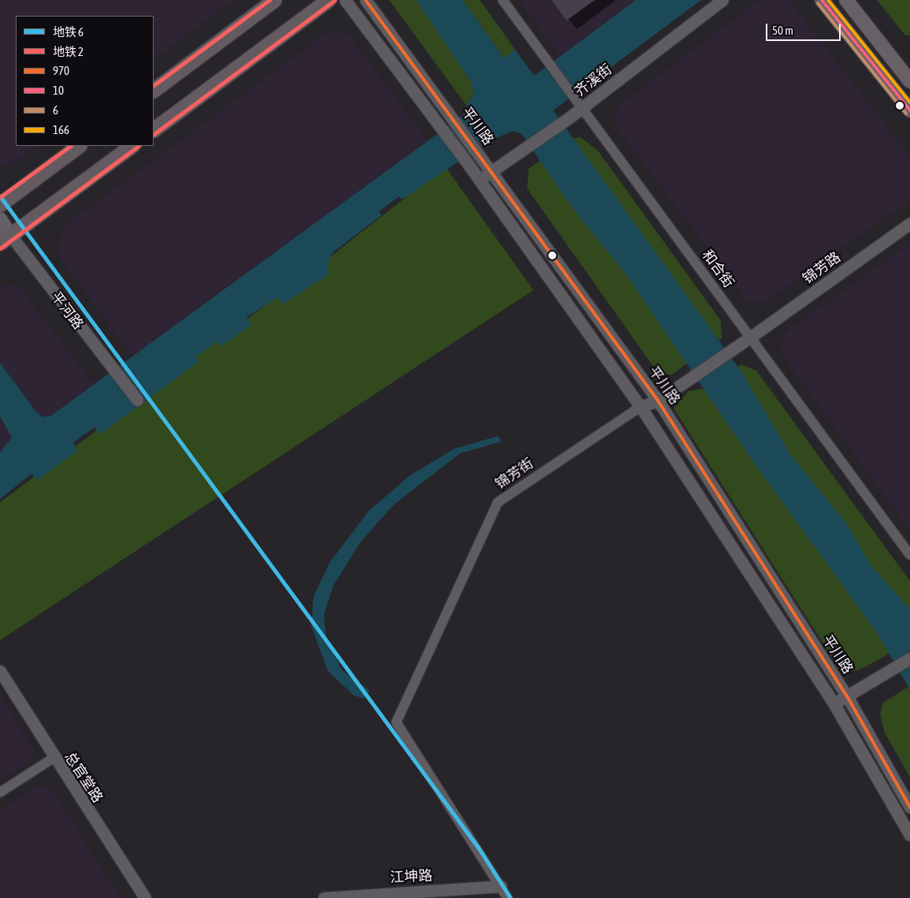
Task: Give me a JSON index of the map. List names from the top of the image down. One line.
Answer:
{"streets":{"main road":["平河路"],"street":["齐溪街","平川路","锦芳路","和合街","锦芳街","总官堂路","江坤路"]},"crossings":[["齐溪街","平川路"],["齐溪街","和合街"],["平川路","锦芳街"],["锦芳路","和合街"],["锦芳路","锦芳街"],["和合街","锦芳街"],["锦芳街","江坤路"]],"lines":["metro line 2","transit line 970","transit line 10","transit line 166","transit line 6","metro line 6"],"legend":["地铁 6","地铁 2","970","10","6","166"],"scale_bar":"50 m"}
